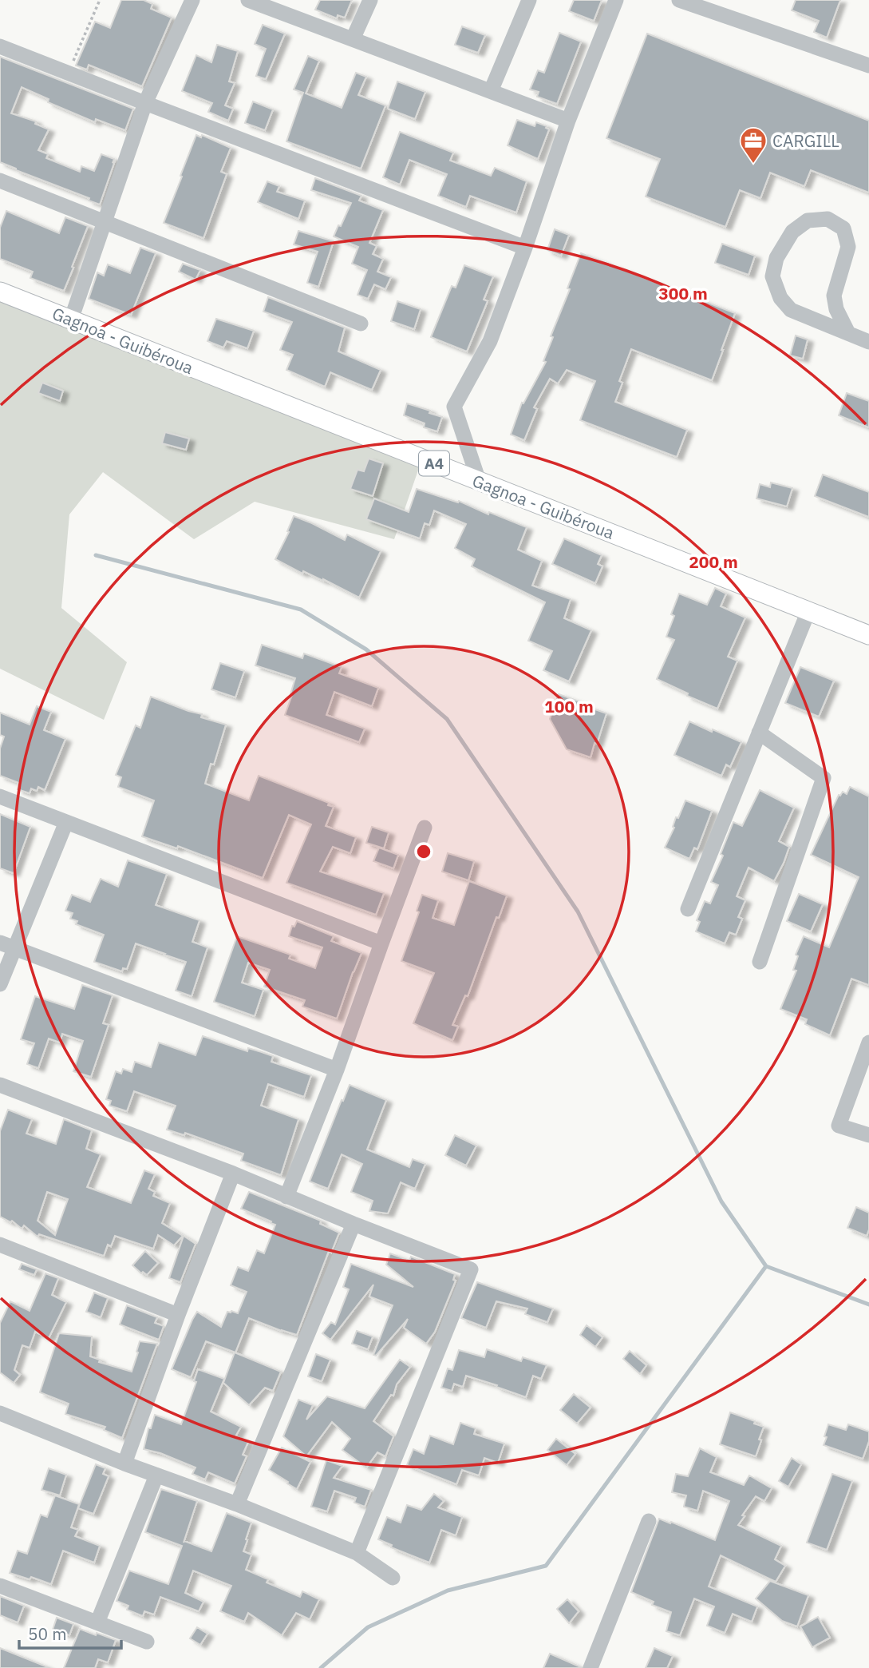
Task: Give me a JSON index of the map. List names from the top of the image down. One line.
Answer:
{"streets":{"main road":["Gagnoa - Guibéroua","A4"]},"places":{"office":["CARGILL"]},"scale_bar":"50 m","rings":["300 m","200 m","100 m"]}
